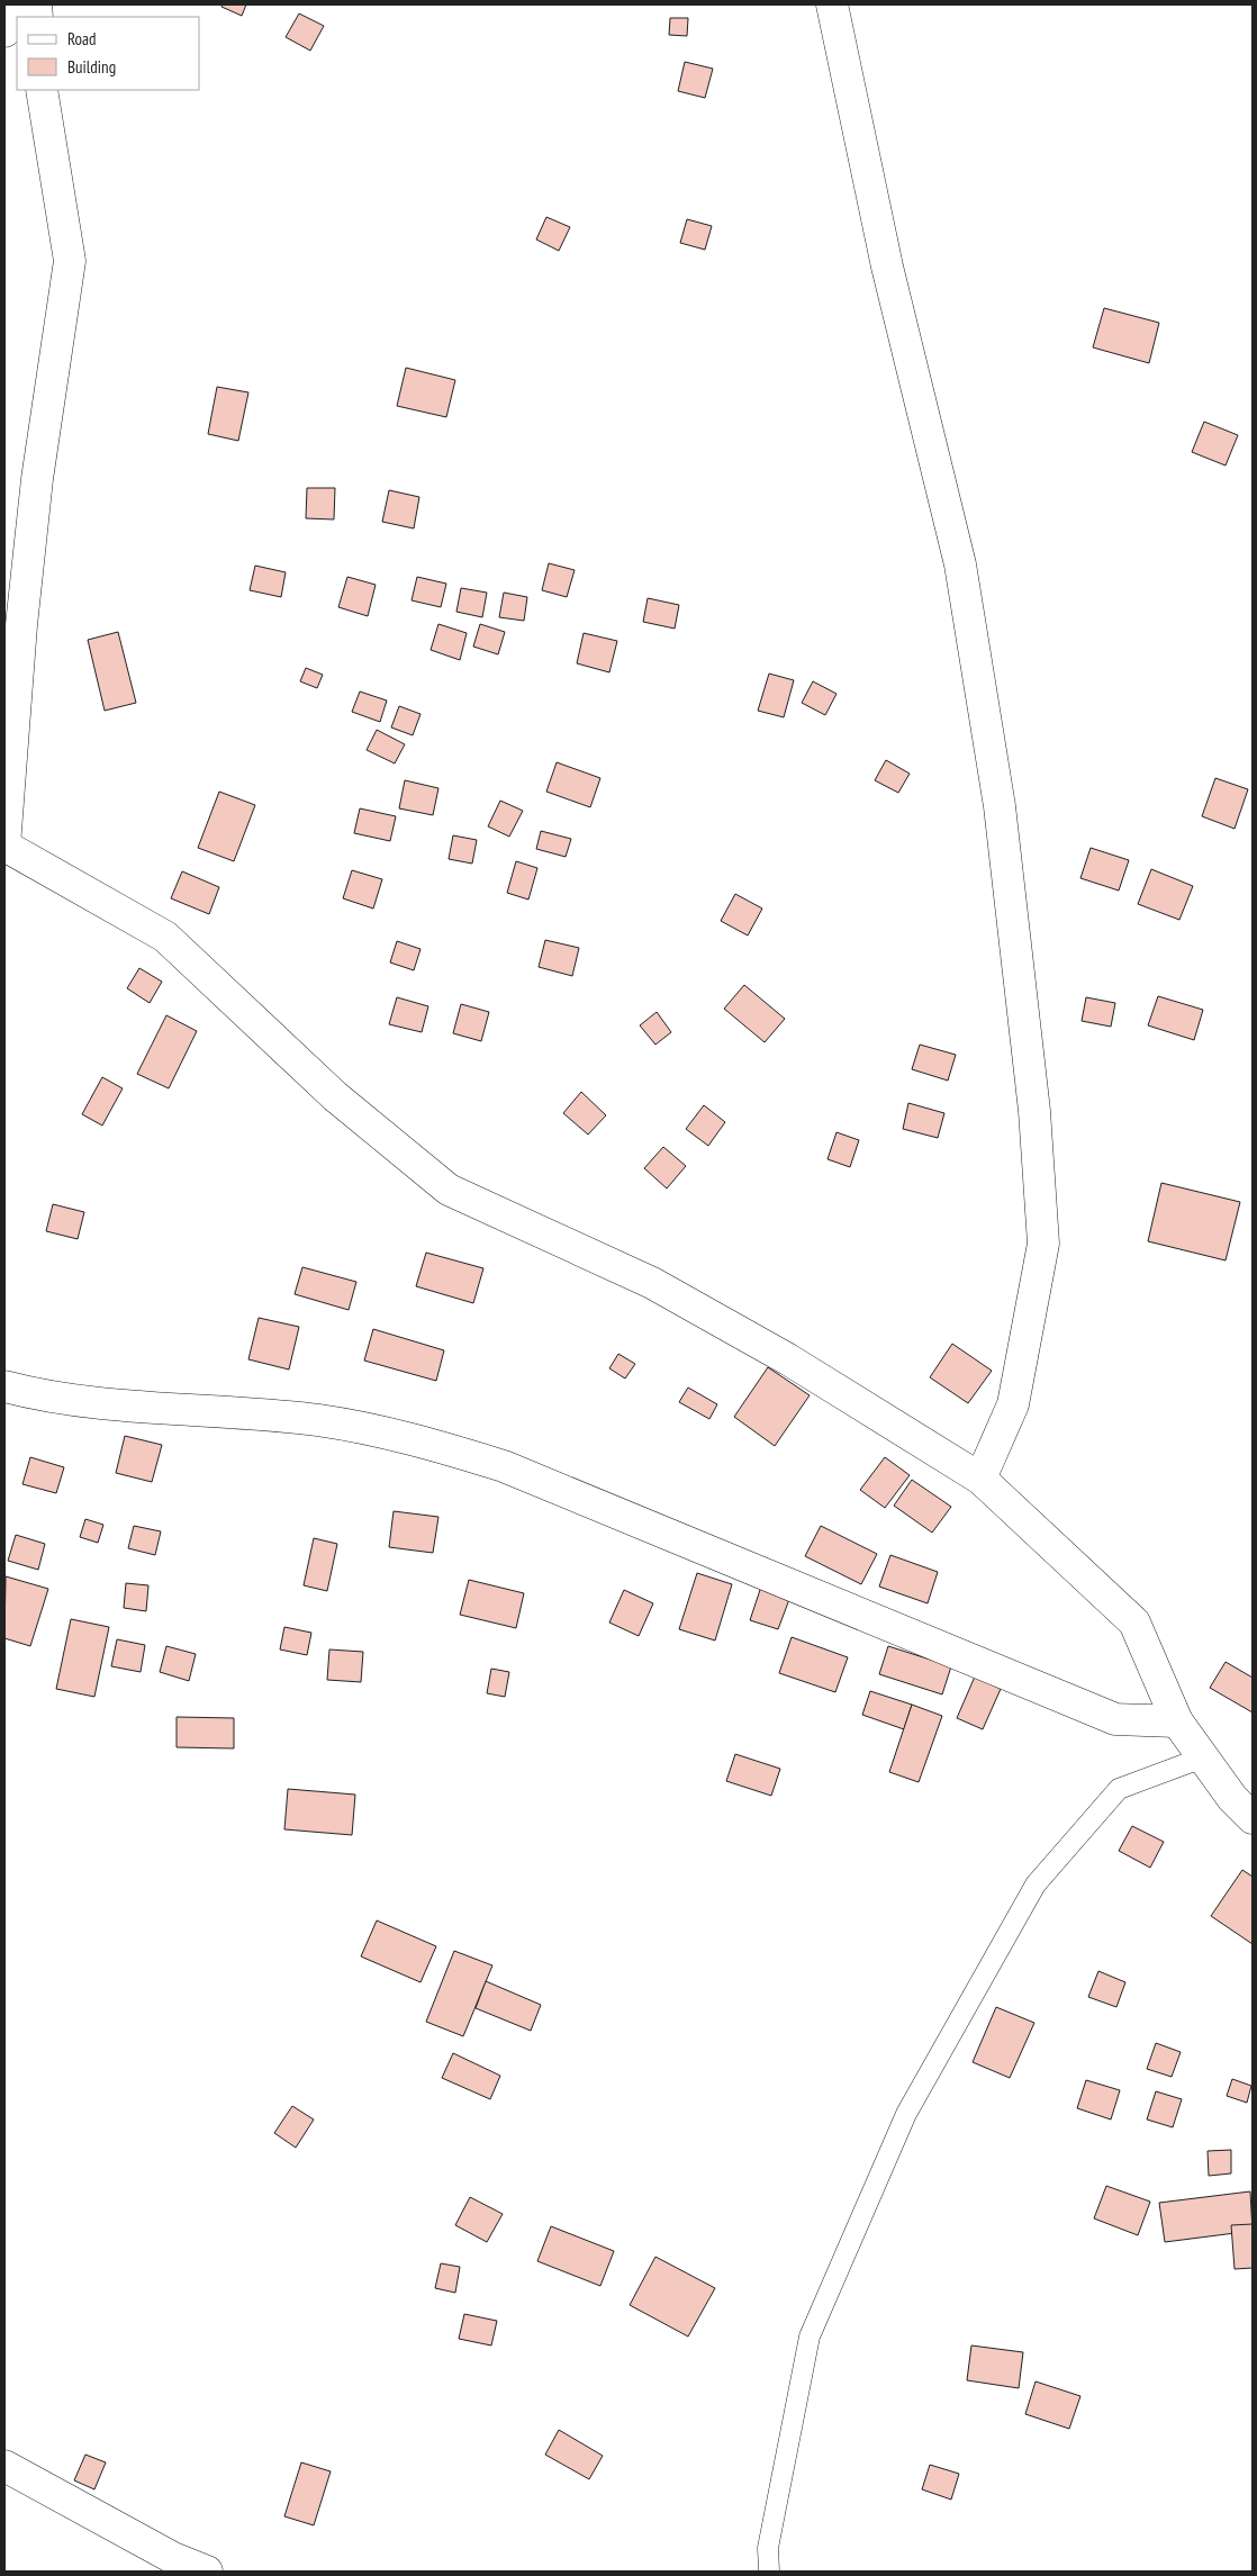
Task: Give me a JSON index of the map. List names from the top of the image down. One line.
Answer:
{"legend":["Road","Building"]}
